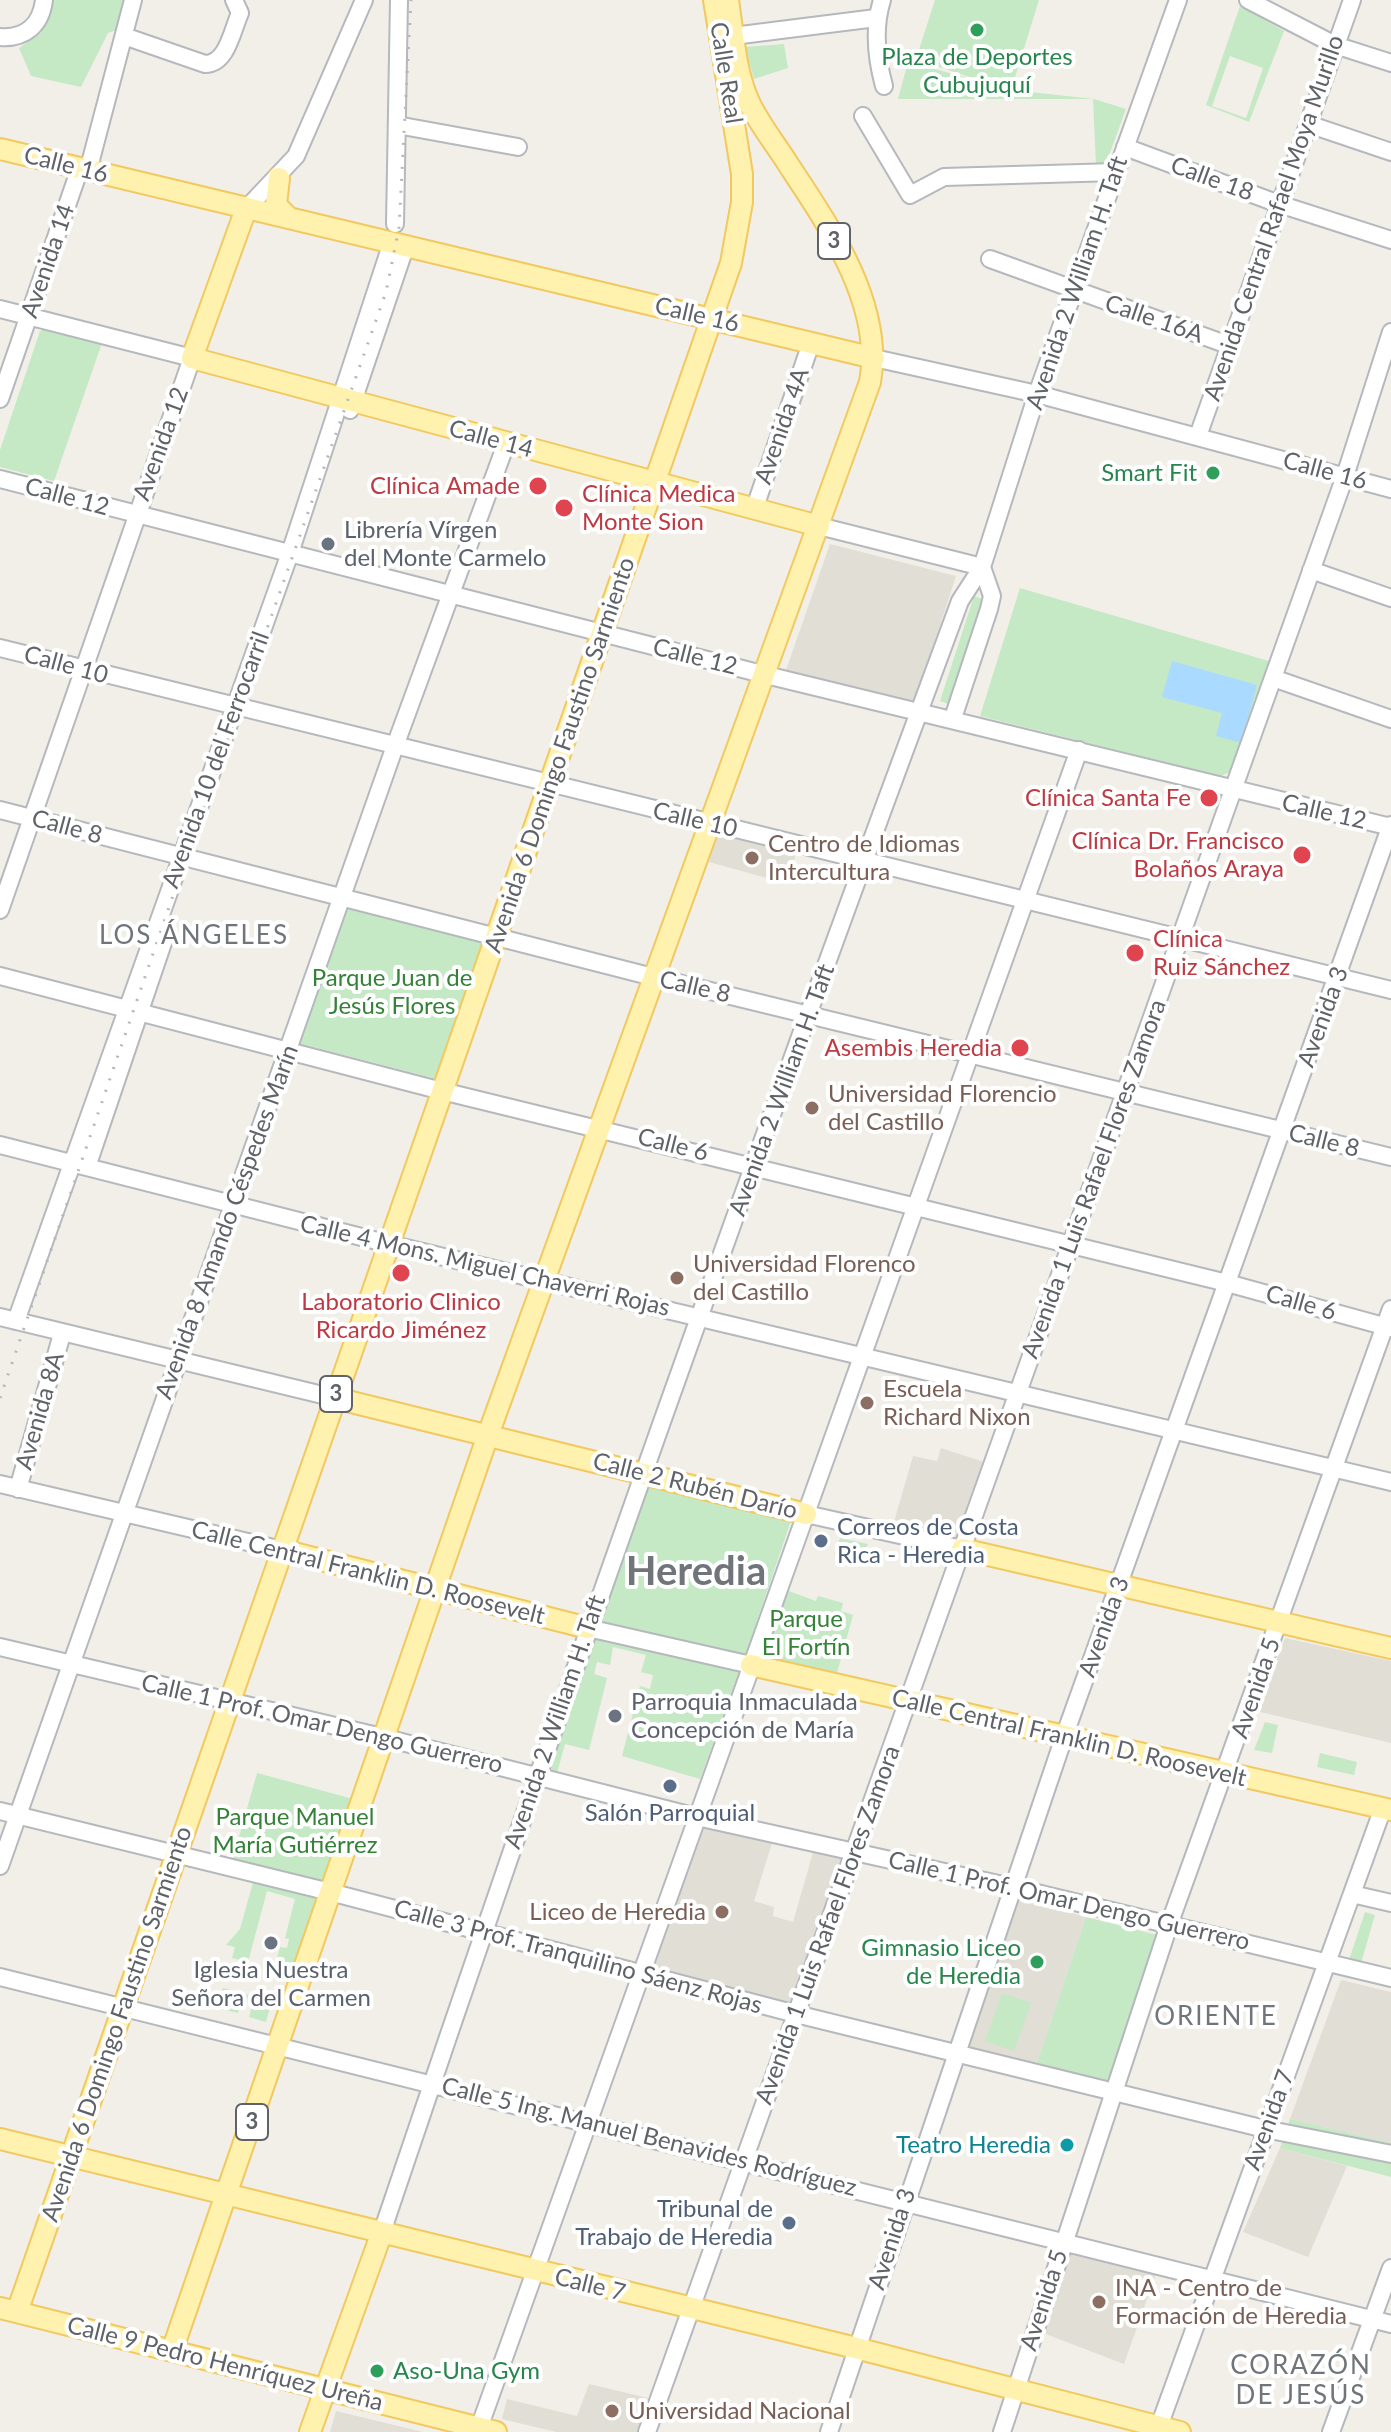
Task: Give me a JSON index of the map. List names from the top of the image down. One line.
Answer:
{"streets":{"main road":["Calle Real","Calle 16","3","Avenida 2 William H. Taft","Calle 14","Avenida 12","Avenida 6 Domingo Faustino Sarmiento","Calle 2 Rubén Darío","Calle Central Franklin D. Roosevelt","Calle 7","Calle 9 Pedro Henríquez Ureña"],"street":["Calle 18","Avenida Central Rafael Moya Murillo","Avenida 14","Calle 16A","Avenida 4A","Calle 12","Calle 10","Avenida 10 del Ferrocarril","Calle 8","Avenida 3","Calle 6","Avenida 1 Luis Rafael Flores Zamora","Avenida 8 Amando Céspedes Marín","Calle 4 Mons. Miguel Chaverri Rojas","Avenida 8A","Avenida 5","Calle 1 Prof. Omar Dengo Guerrero","Calle 3 Prof. Tranquilino Sáenz Rojas","Avenida 7","Calle 5 Ing. Manuel Benavides Rodríguez"]},"crossings":[["Calle Real","3"],["Calle Real","Avenida 6 Domingo Faustino Sarmiento"],["Calle 16","Avenida Central Rafael Moya Murillo"],["Calle 16","3"],["Calle 16","Avenida 14"],["Calle 16","Avenida 2 William H. Taft"],["Calle 16","Avenida 4A"],["Calle 16","Avenida 12"],["Calle 16","Avenida 6 Domingo Faustino Sarmiento"],["Calle 16","Avenida 10 del Ferrocarril"],["Calle 16","Avenida 1 Luis Rafael Flores Zamora"],["Calle 18","Avenida Central Rafael Moya Murillo"],["Calle 18","Avenida 2 William H. Taft"],["Avenida Central Rafael Moya Murillo","Calle 16A"],["3","Calle 14"],["3","Calle 12"],["3","Calle 10"],["3","Calle 8"],["3","Calle 6"],["3","Calle 4 Mons. Miguel Chaverri Rojas"],["3","Calle 2 Rubén Darío"],["3","Calle Central Franklin D. Roosevelt"],["3","Calle 1 Prof. Omar Dengo Guerrero"],["3","Calle 3 Prof. Tranquilino Sáenz Rojas"],["3","Calle 5 Ing. Manuel Benavides Rodríguez"],["3","Calle 7"],["3","Calle 9 Pedro Henríquez Ureña"],["Avenida 14","Calle 14"],["Avenida 2 William H. Taft","Calle 16A"],["Avenida 2 William H. Taft","Calle 14"],["Avenida 2 William H. Taft","Calle 12"],["Avenida 2 William H. Taft","Calle 10"],["Avenida 2 William H. Taft","Calle 8"],["Avenida 2 William H. Taft","Calle 6"],["Avenida 2 William H. Taft","Calle 4 Mons. Miguel Chaverri Rojas"],["Avenida 2 William H. Taft","Calle 2 Rubén Darío"],["Avenida 2 William H. Taft","Calle Central Franklin D. Roosevelt"],["Avenida 2 William H. Taft","Calle 1 Prof. Omar Dengo Guerrero"],["Avenida 2 William H. Taft","Calle 3 Prof. Tranquilino Sáenz Rojas"],["Avenida 2 William H. Taft","Calle 5 Ing. Manuel Benavides Rodríguez"],["Avenida 2 William H. Taft","Calle 7"],["Avenida 2 William H. Taft","Calle 9 Pedro Henríquez Ureña"],["Avenida 4A","Calle 14"],["Calle 14","Avenida 12"],["Calle 14","Avenida 6 Domingo Faustino Sarmiento"],["Calle 14","Avenida 10 del Ferrocarril"],["Calle 14","Avenida 8 Amando Céspedes Marín"],["Avenida 12","Calle 12"],["Avenida 12","Calle 10"],["Avenida 12","Calle 8"],["Calle 12","Avenida 6 Domingo Faustino Sarmiento"],["Calle 12","Avenida 10 del Ferrocarril"],["Calle 12","Avenida 3"],["Calle 12","Avenida 1 Luis Rafael Flores Zamora"],["Calle 12","Avenida 8 Amando Céspedes Marín"],["Calle 10","Avenida 6 Domingo Faustino Sarmiento"],["Calle 10","Avenida 10 del Ferrocarril"],["Calle 10","Avenida 3"],["Calle 10","Avenida 1 Luis Rafael Flores Zamora"],["Calle 10","Avenida 8 Amando Céspedes Marín"],["Avenida 6 Domingo Faustino Sarmiento","Calle 8"],["Avenida 6 Domingo Faustino Sarmiento","Calle 6"],["Avenida 6 Domingo Faustino Sarmiento","Calle 4 Mons. Miguel Chaverri Rojas"],["Avenida 6 Domingo Faustino Sarmiento","Calle 2 Rubén Darío"],["Avenida 6 Domingo Faustino Sarmiento","Calle Central Franklin D. Roosevelt"],["Avenida 6 Domingo Faustino Sarmiento","Calle 1 Prof. Omar Dengo Guerrero"],["Avenida 6 Domingo Faustino Sarmiento","Calle 3 Prof. Tranquilino Sáenz Rojas"],["Avenida 6 Domingo Faustino Sarmiento","Calle 5 Ing. Manuel Benavides Rodríguez"],["Avenida 6 Domingo Faustino Sarmiento","Calle 7"],["Avenida 6 Domingo Faustino Sarmiento","Calle 9 Pedro Henríquez Ureña"],["Avenida 10 del Ferrocarril","Calle 8"],["Avenida 10 del Ferrocarril","Calle 6"],["Avenida 10 del Ferrocarril","Calle 4 Mons. Miguel Chaverri Rojas"],["Avenida 10 del Ferrocarril","Calle 2 Rubén Darío"],["Calle 8","Avenida 3"],["Calle 8","Avenida 1 Luis Rafael Flores Zamora"],["Calle 8","Avenida 8 Amando Céspedes Marín"],["Avenida 3","Calle 6"],["Avenida 3","Calle 4 Mons. Miguel Chaverri Rojas"],["Avenida 3","Calle 2 Rubén Darío"],["Avenida 3","Calle Central Franklin D. Roosevelt"],["Avenida 3","Calle 1 Prof. Omar Dengo Guerrero"],["Avenida 3","Calle 3 Prof. Tranquilino Sáenz Rojas"],["Avenida 3","Calle 5 Ing. Manuel Benavides Rodríguez"],["Avenida 3","Calle 7"],["Calle 6","Avenida 1 Luis Rafael Flores Zamora"],["Calle 6","Avenida 8 Amando Céspedes Marín"],["Calle 6","Avenida 5"],["Avenida 1 Luis Rafael Flores Zamora","Calle 4 Mons. Miguel Chaverri Rojas"],["Avenida 1 Luis Rafael Flores Zamora","Calle 2 Rubén Darío"],["Avenida 1 Luis Rafael Flores Zamora","Calle Central Franklin D. Roosevelt"],["Avenida 1 Luis Rafael Flores Zamora","Calle 1 Prof. Omar Dengo Guerrero"],["Avenida 1 Luis Rafael Flores Zamora","Calle 3 Prof. Tranquilino Sáenz Rojas"],["Avenida 1 Luis Rafael Flores Zamora","Calle 5 Ing. Manuel Benavides Rodríguez"],["Avenida 1 Luis Rafael Flores Zamora","Calle 7"],["Avenida 8 Amando Céspedes Marín","Calle 4 Mons. Miguel Chaverri Rojas"],["Avenida 8 Amando Céspedes Marín","Calle 2 Rubén Darío"],["Avenida 8 Amando Céspedes Marín","Calle Central Franklin D. Roosevelt"],["Avenida 8 Amando Céspedes Marín","Calle 1 Prof. Omar Dengo Guerrero"],["Avenida 8 Amando Céspedes Marín","Calle 3 Prof. Tranquilino Sáenz Rojas"],["Calle 4 Mons. Miguel Chaverri Rojas","Avenida 5"],["Avenida 8A","Calle 2 Rubén Darío"],["Avenida 8A","Calle Central Franklin D. Roosevelt"],["Calle 2 Rubén Darío","Avenida 5"],["Calle Central Franklin D. Roosevelt","Avenida 5"],["Calle Central Franklin D. Roosevelt","Avenida 7"],["Avenida 5","Calle 1 Prof. Omar Dengo Guerrero"],["Avenida 5","Calle 3 Prof. Tranquilino Sáenz Rojas"],["Avenida 5","Calle 5 Ing. Manuel Benavides Rodríguez"],["Avenida 5","Calle 7"],["Calle 1 Prof. Omar Dengo Guerrero","Avenida 7"],["Calle 3 Prof. Tranquilino Sáenz Rojas","Avenida 7"],["Avenida 7","Calle 5 Ing. Manuel Benavides Rodríguez"],["Avenida 7","Calle 7"]],"districts":["LOS ÁNGELES","Heredia","ORIENTE","CORAZÓN DE JESÚS"],"parks":["Parque Juan de Jesús Flores","Parque El Fortín","Parque Manuel María Gutiérrez"],"places":["Plaza de Deportes Cubujuquí","Smart Fit","Clínica Amade","Clínica Medica Monte Sion","Librería Vírgen del Monte Carmelo","Clínica Santa Fe","Clínica Dr. Francisco Bolaños Araya","Centro de Idiomas Intercultura","Clínica Ruiz Sánchez","Asembis Heredia","Universidad Florencio del Castillo","Laboratorio Clinico Ricardo Jiménez","Universidad Florenco del Castillo","Escuela Richard Nixon","Correos de Costa Rica - Heredia","Parroquia Inmaculada Concepción de María","Salón Parroquial","Liceo de Heredia","Iglesia Nuestra Señora del Carmen","Gimnasio Liceo de Heredia","Teatro Heredia","Tribunal de Trabajo de Heredia","INA - Centro de Formación de Heredia","Aso-Una Gym","Universidad Nacional"]}
